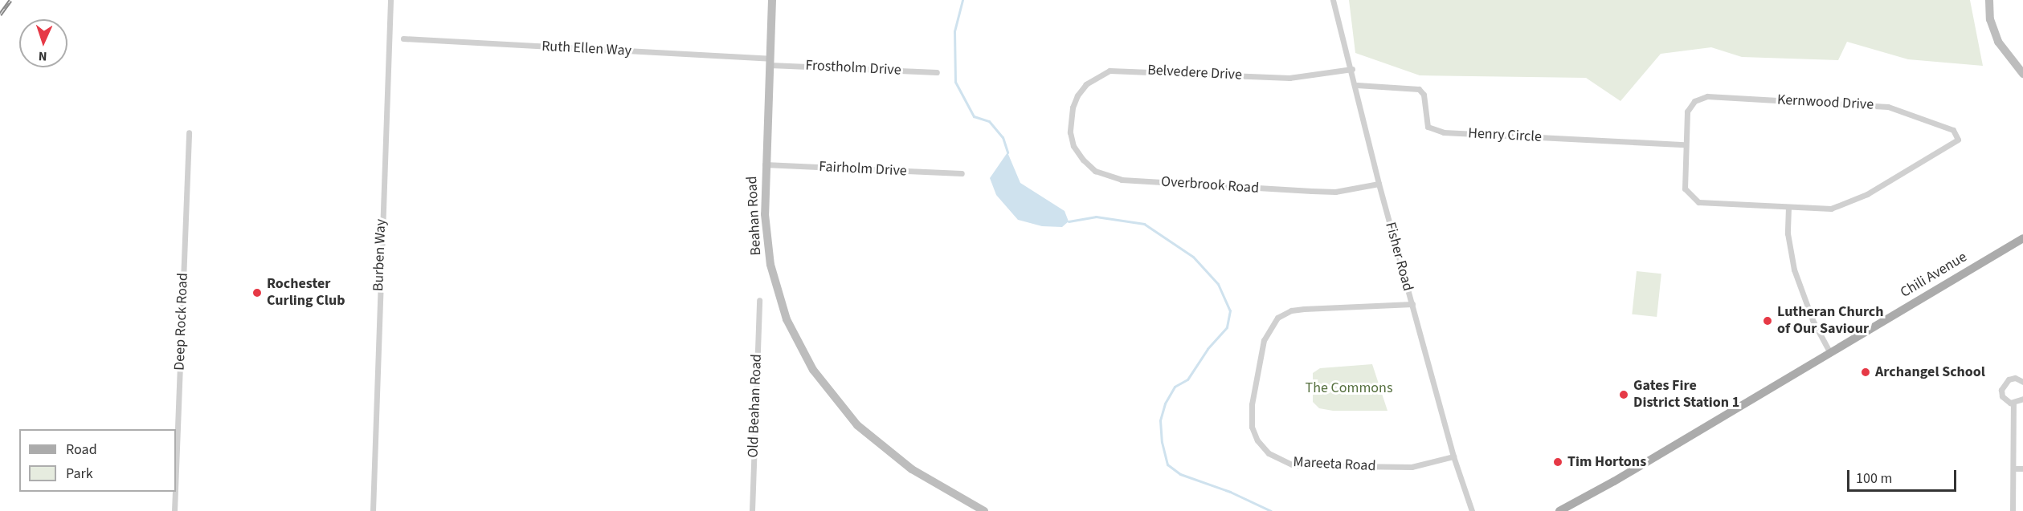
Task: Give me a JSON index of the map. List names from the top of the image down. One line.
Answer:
{"streets":{"main road":["Chili Avenue"],"street":["Ruth Ellen Way","Frostholm Drive","Belvedere Drive","Kernwood Drive","Henry Circle","Fairholm Drive","Overbrook Road","Beahan Road","Burben Way","Fisher Road","Deep Rock Road","Old Beahan Road","Mareeta Road"]},"crossings":[["Ruth Ellen Way","Frostholm Drive"],["Ruth Ellen Way","Beahan Road"],["Frostholm Drive","Beahan Road"],["Belvedere Drive","Overbrook Road"],["Belvedere Drive","Fisher Road"],["Kernwood Drive","Henry Circle"],["Henry Circle","Fisher Road"],["Fairholm Drive","Beahan Road"],["Overbrook Road","Fisher Road"],["Fisher Road","Mareeta Road"]],"parks":["The Commons"],"places":["Rochester Curling Club","Lutheran Church of Our Saviour","Archangel School","Gates Fire District Station 1","Tim Hortons"],"legend":["Road","Park"],"scale_bar":"100 m","north":"bottom"}
